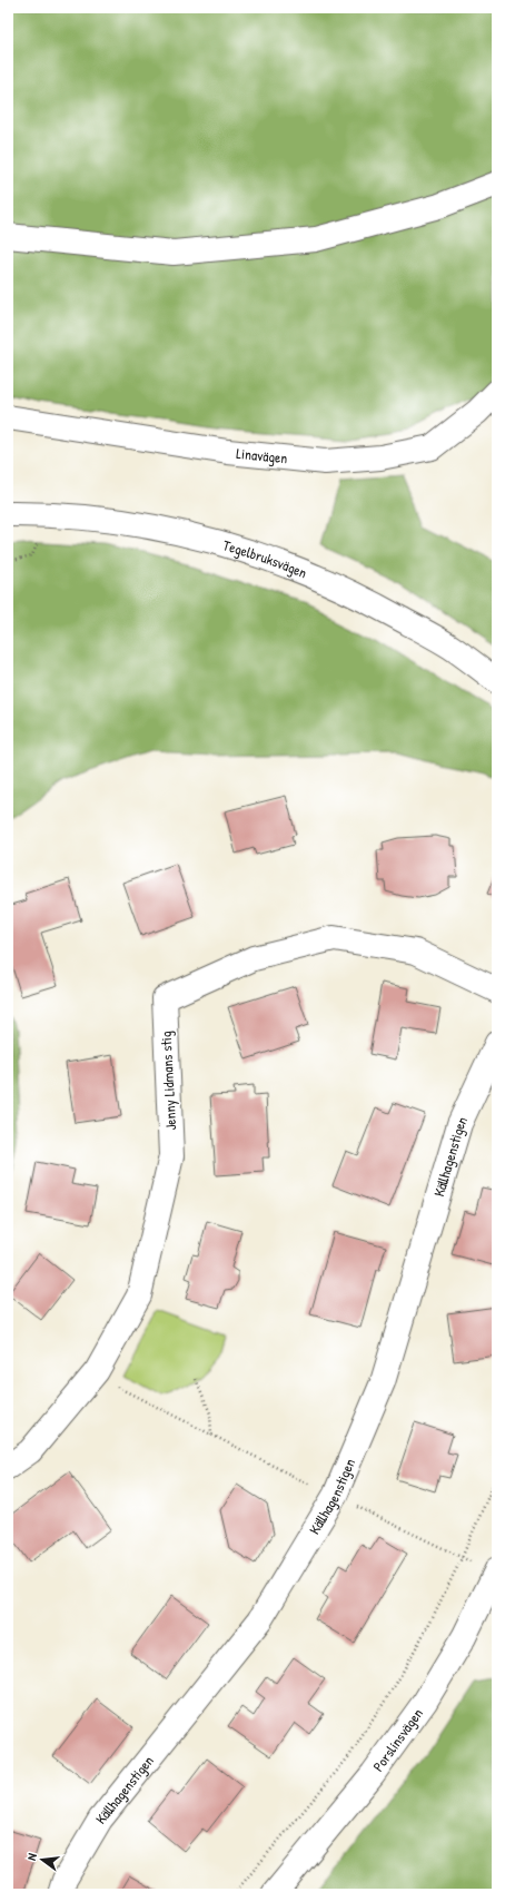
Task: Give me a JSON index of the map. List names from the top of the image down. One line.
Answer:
{"streets":{"street":["Linavägen","Tegelbruksvägen","Jenny Lidmans stig","Källhagenstigen","Porslinsvägen"]},"north":"left"}
